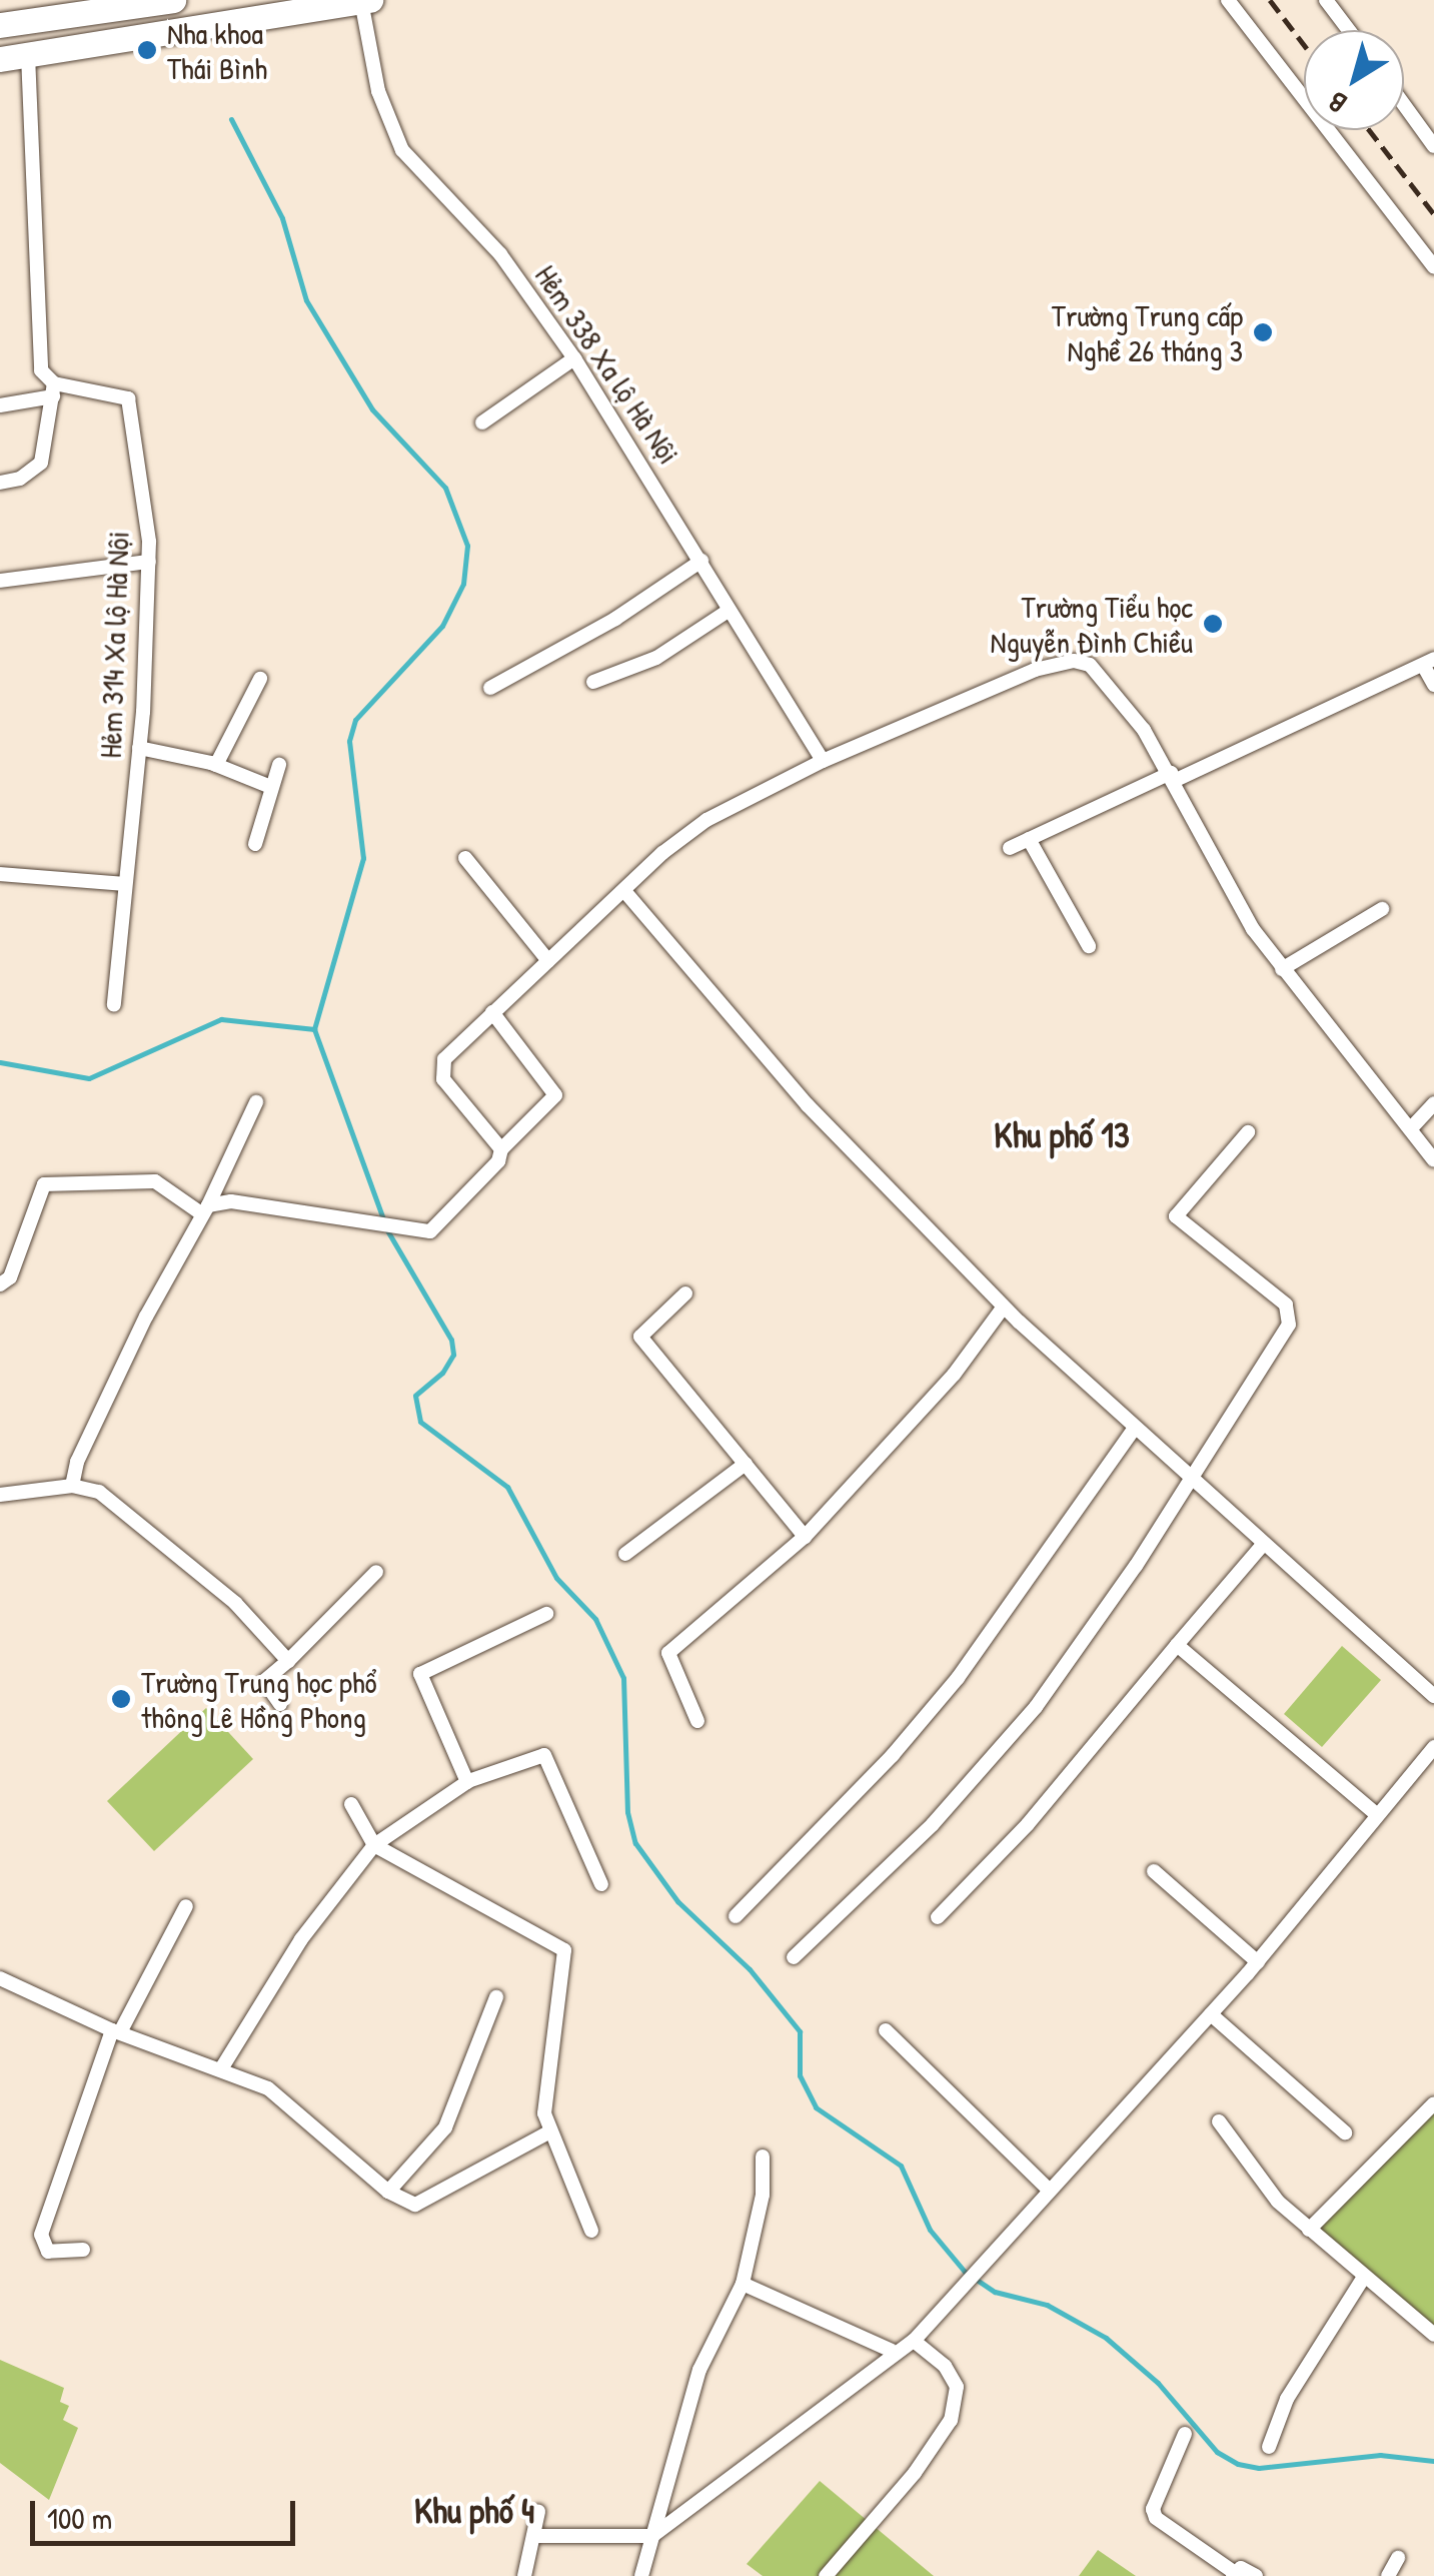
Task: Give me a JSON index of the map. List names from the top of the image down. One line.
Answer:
{"streets":{"street":["Hẻm 338 Xa lộ Hà Nội","Hẻm 314 Xa lộ Hà Nội"]},"districts":["Khu phố 13","Khu phố 4"],"places":["Nha khoa Thái Bình","Trường Trung cấp Nghề 26 tháng 3","Trường Tiểu học Nguyễn Đình Chiều","Trường Trung học phổ thông Lê Hồng Phong"],"scale_bar":"100 m","north":"bottom left"}
